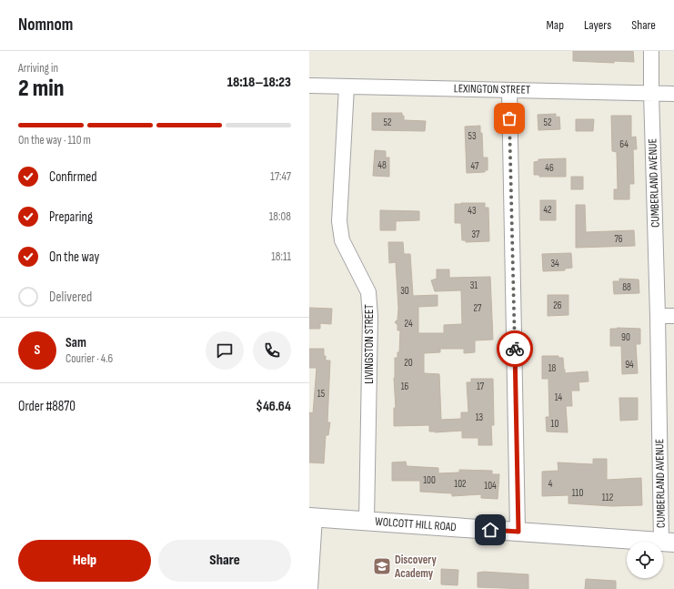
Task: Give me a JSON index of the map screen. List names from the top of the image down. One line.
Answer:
{"streets":{"street":["LEXINGTON STREET","CUMBERLAND AVENUE","LIVINGSTON STREET","WOLCOTT HILL ROAD"]},"crossings":[["LEXINGTON STREET","CUMBERLAND AVENUE"],["LEXINGTON STREET","LIVINGSTON STREET"],["CUMBERLAND AVENUE","WOLCOTT HILL ROAD"],["LIVINGSTON STREET","WOLCOTT HILL ROAD"]],"places":{"school or university":["Discovery Academy"]},"house_numbers":["52","52","53","64","48","47","46","42","43","37","76","34","31","88","30","26","27","24","90","20","94","18","16","17","15","14","13","10","100","102","4","104","110","112"],"page":{"header":"Nomnom","nav":["Map","Layers","Share"],"heading":["2 min","Arriving in","18:18–18:23"],"panel":["Sam","Courier · 4.6","Order #8870","$46.64"],"bar":"On the way · 110 m","list":[["Confirmed","17:47"],["Preparing","18:08"],["On the way","18:11"],"Delivered"],"round":"S","buttons":["Help","Share"]}}
